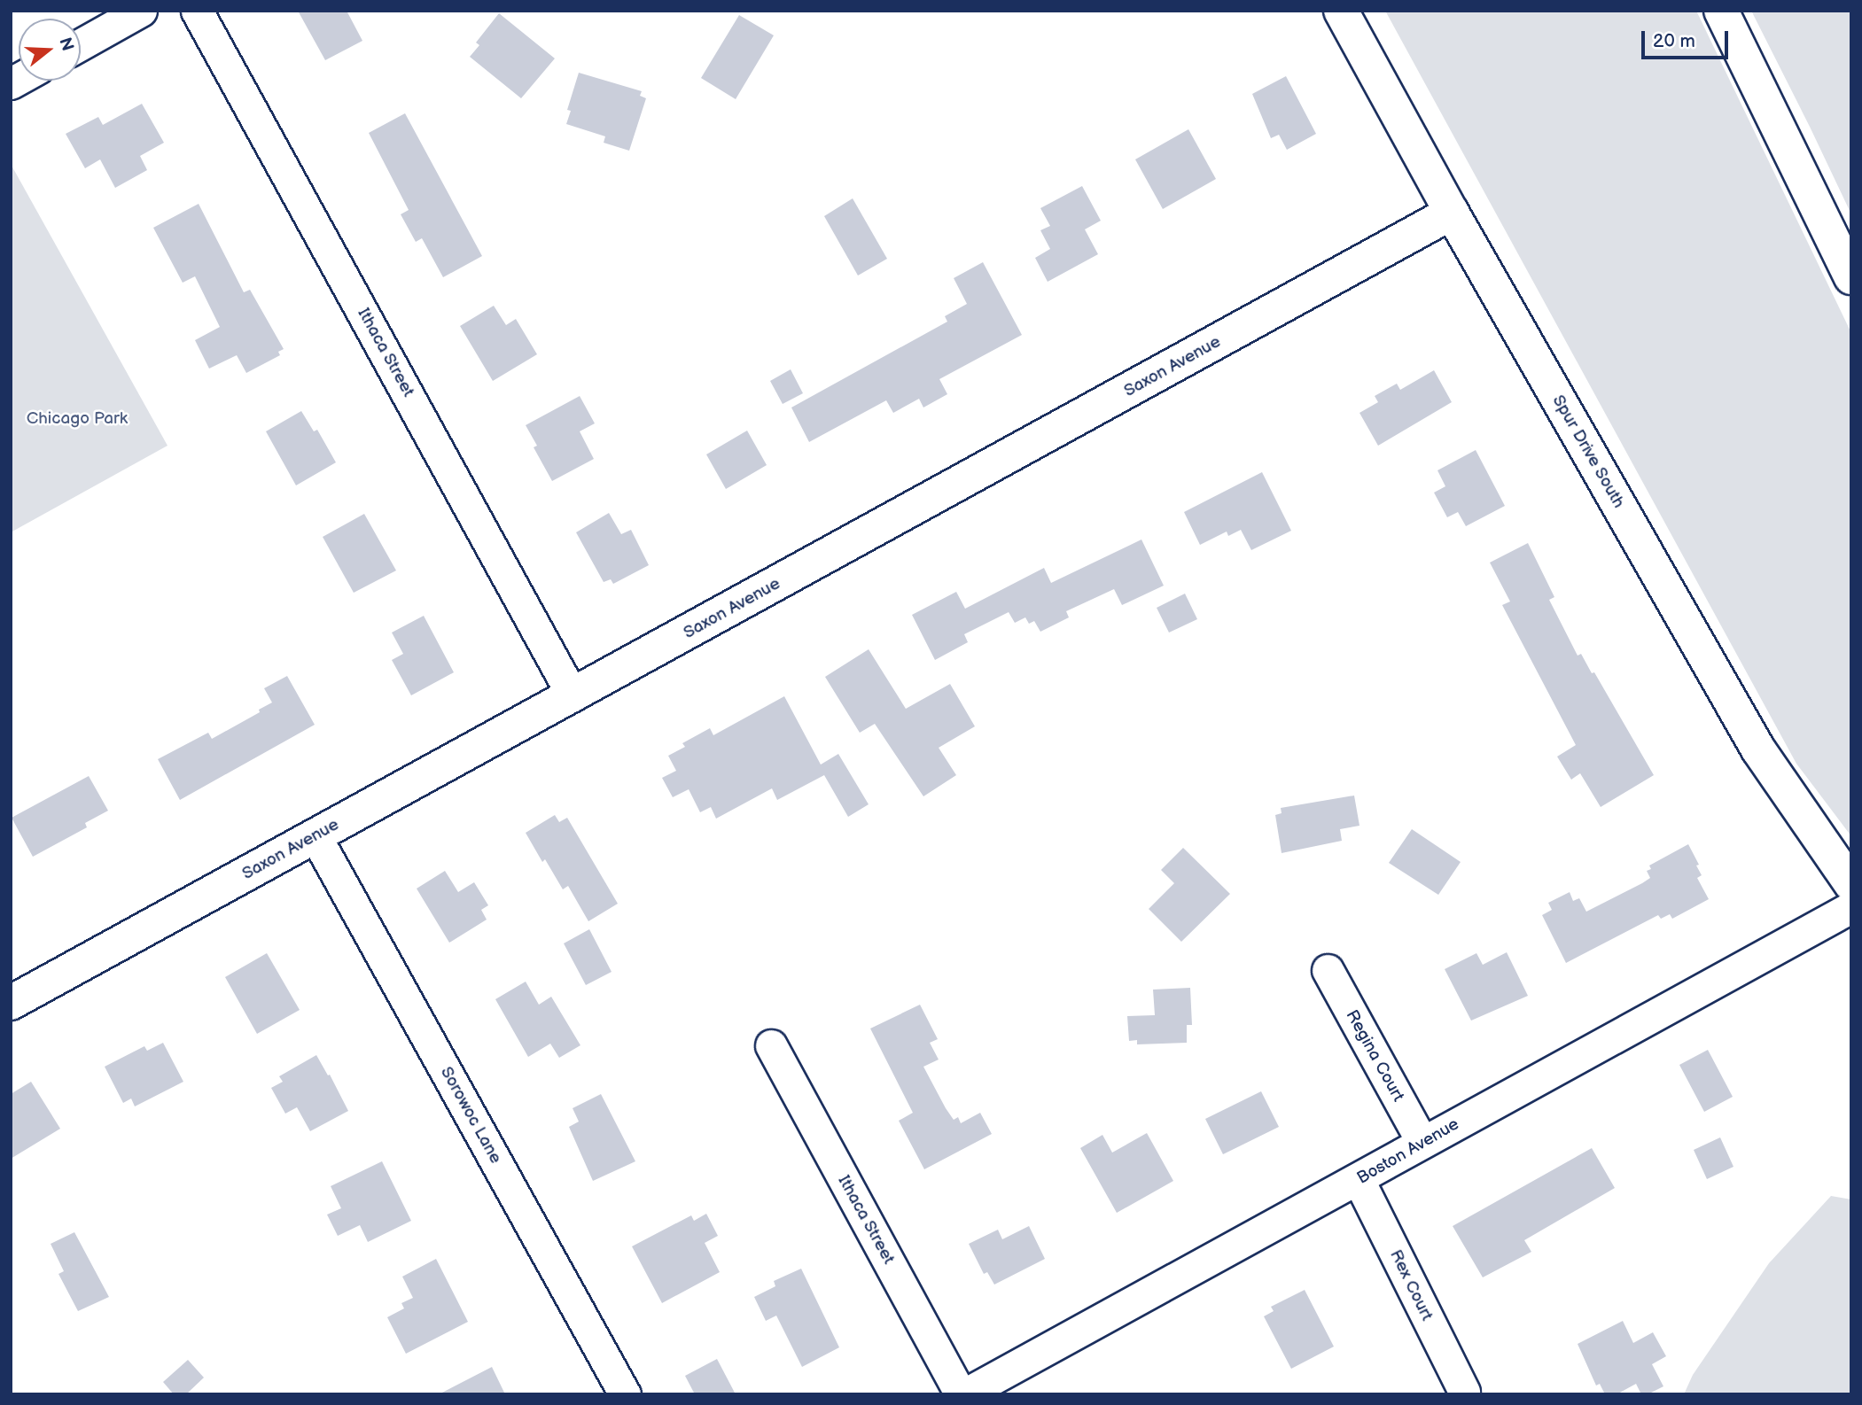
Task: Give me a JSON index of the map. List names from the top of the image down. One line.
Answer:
{"streets":{"main road":["Saxon Avenue","Spur Drive South"],"street":["Ithaca Street","Regina Court","Sorowoc Lane","Boston Avenue","Rex Court"]},"crossings":[["Ithaca Street","Saxon Avenue"],["Ithaca Street","Boston Avenue"],["Saxon Avenue","Spur Drive South"],["Saxon Avenue","Sorowoc Lane"],["Regina Court","Boston Avenue"],["Boston Avenue","Rex Court"]],"parks":["Chicago Park"],"scale_bar":"20 m","north":"right"}
